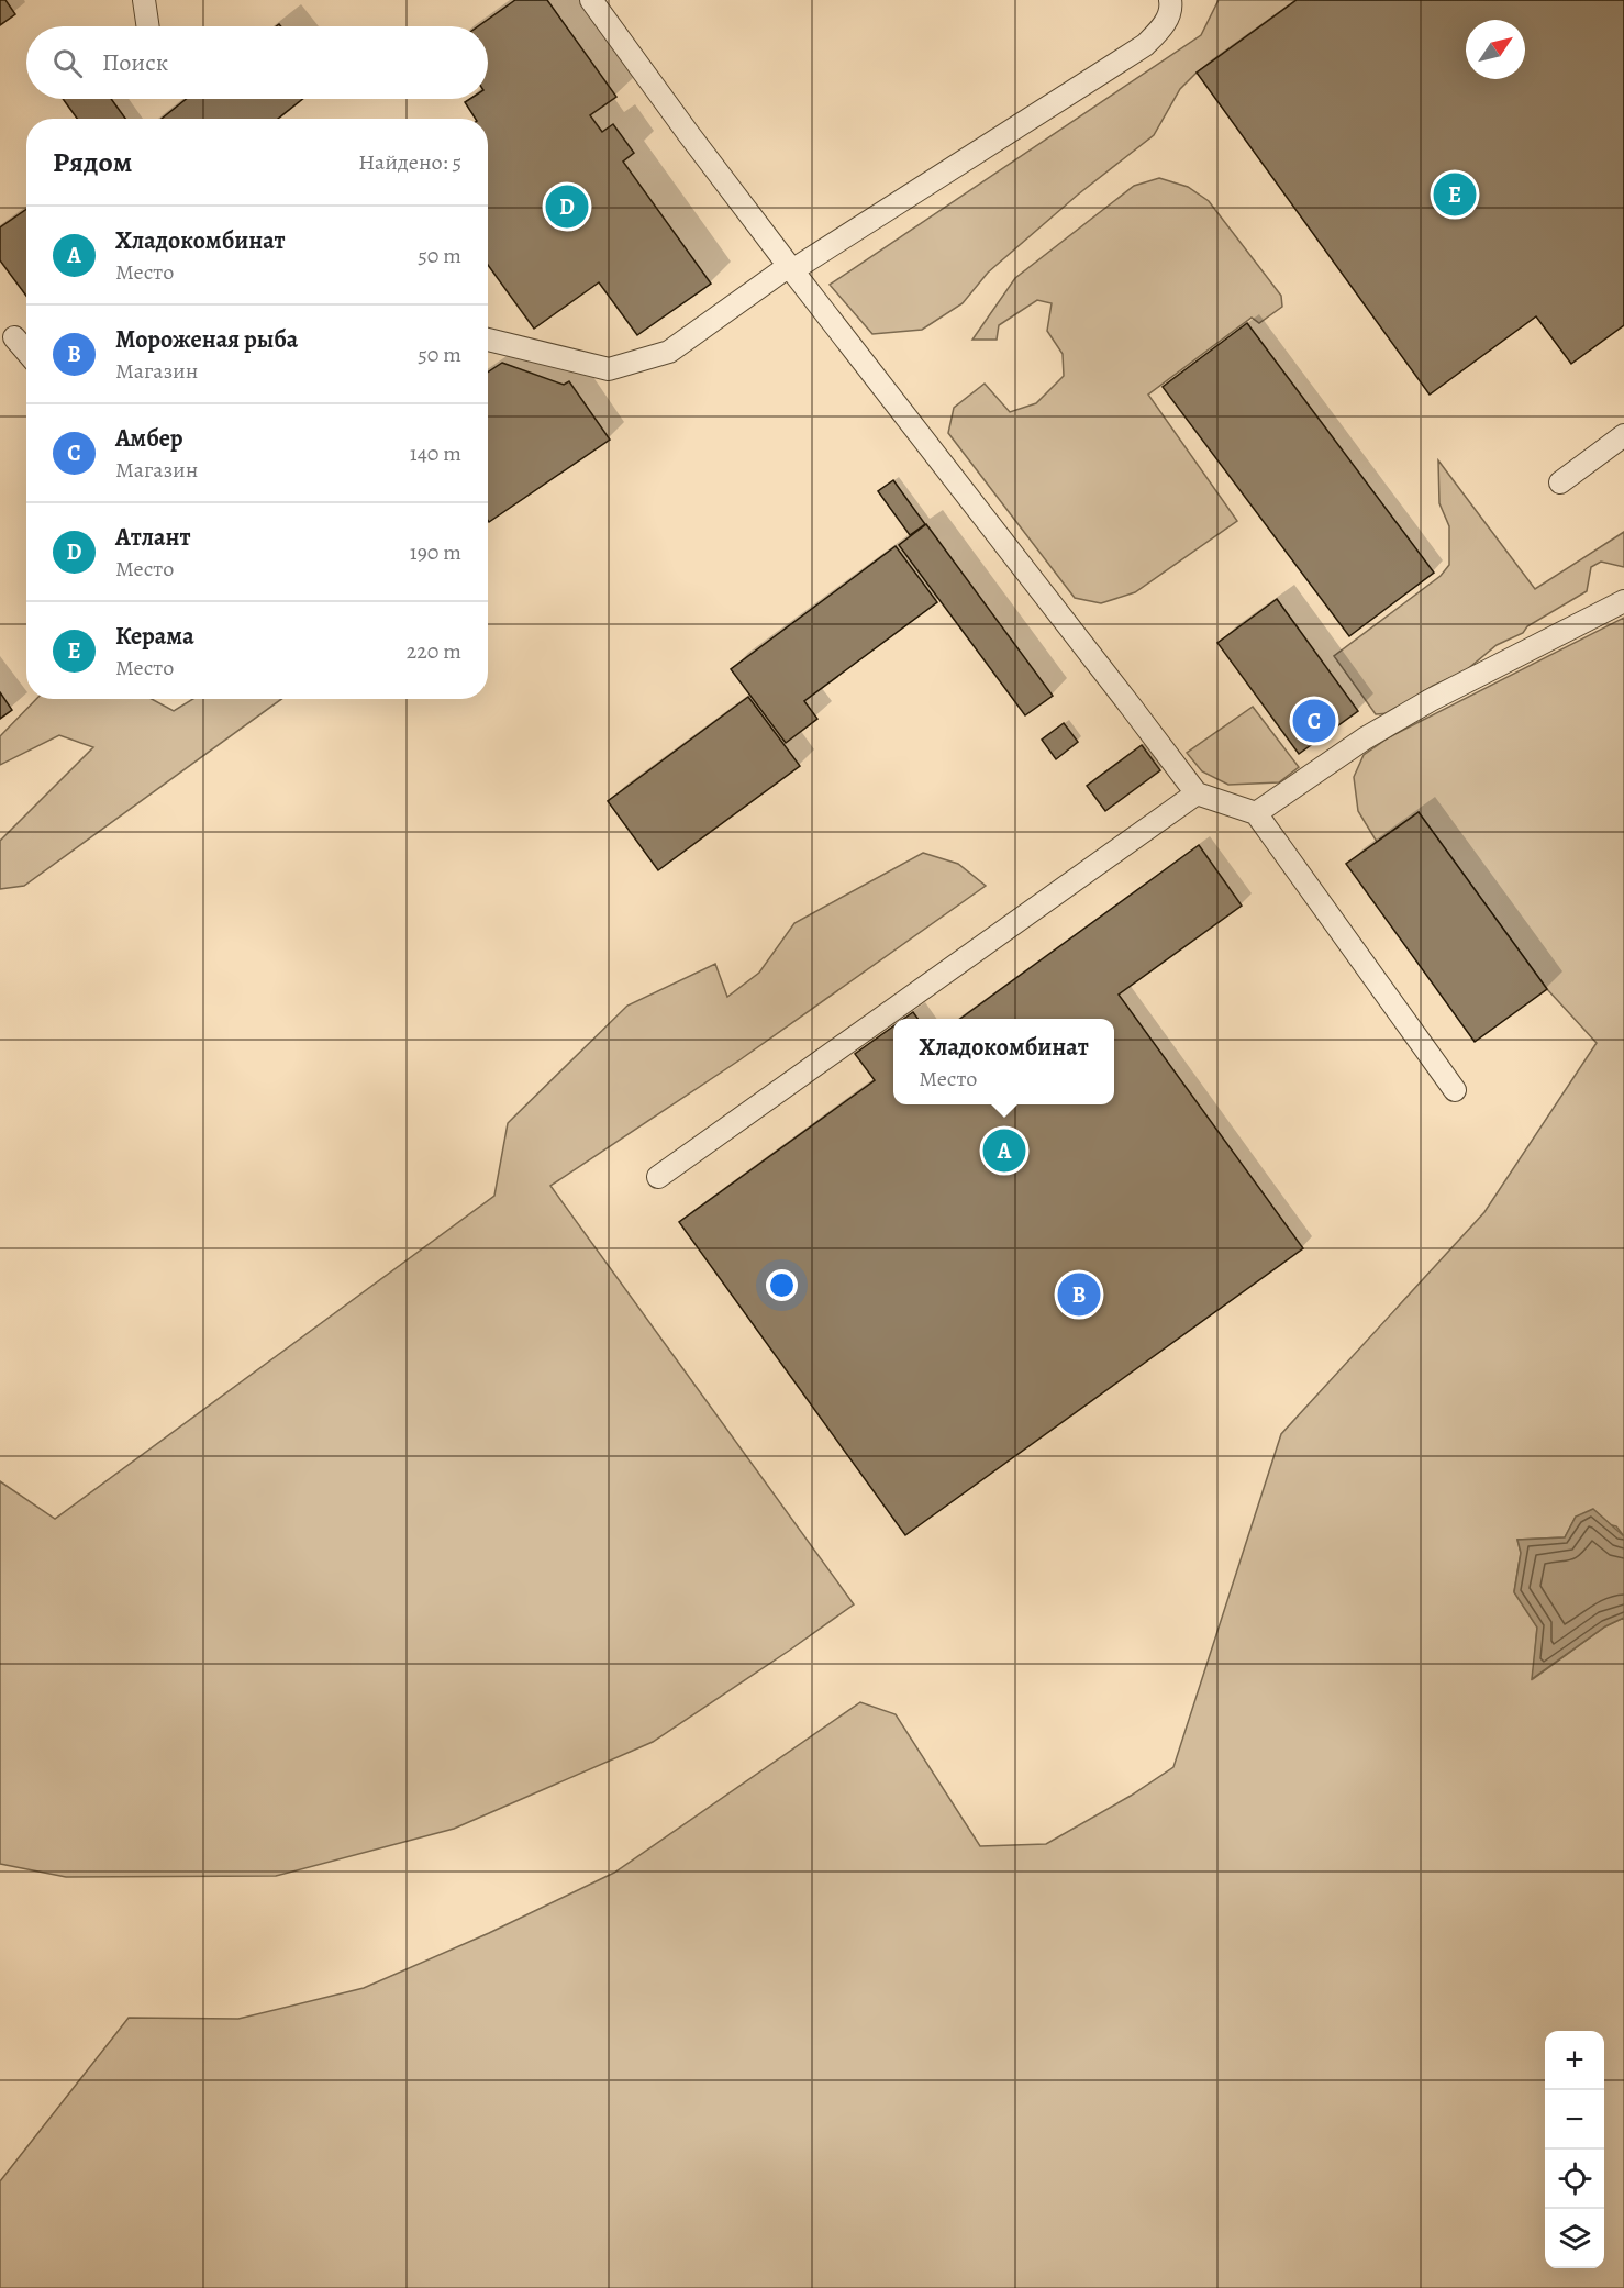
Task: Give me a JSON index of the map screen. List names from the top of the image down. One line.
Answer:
{"north":"top right","page":{"search":"Поиск","heading":["Рядом","Найдено: 5"],"pins":["E","D","C","A","B"],"list":[{"mark":"A","name":"Хладокомбинат","note":"Место","value":"50 m"},{"mark":"B","name":"Мороженая рыба","note":"Магазин","value":"50 m"},{"mark":"C","name":"Амбер","note":"Магазин","value":"140 m"},{"mark":"D","name":"Атлант","note":"Место","value":"190 m"},{"mark":"E","name":"Керама","note":"Место","value":"220 m"}],"popup":["Хладокомбинат","Место"],"map_buttons":["+","−"]}}
